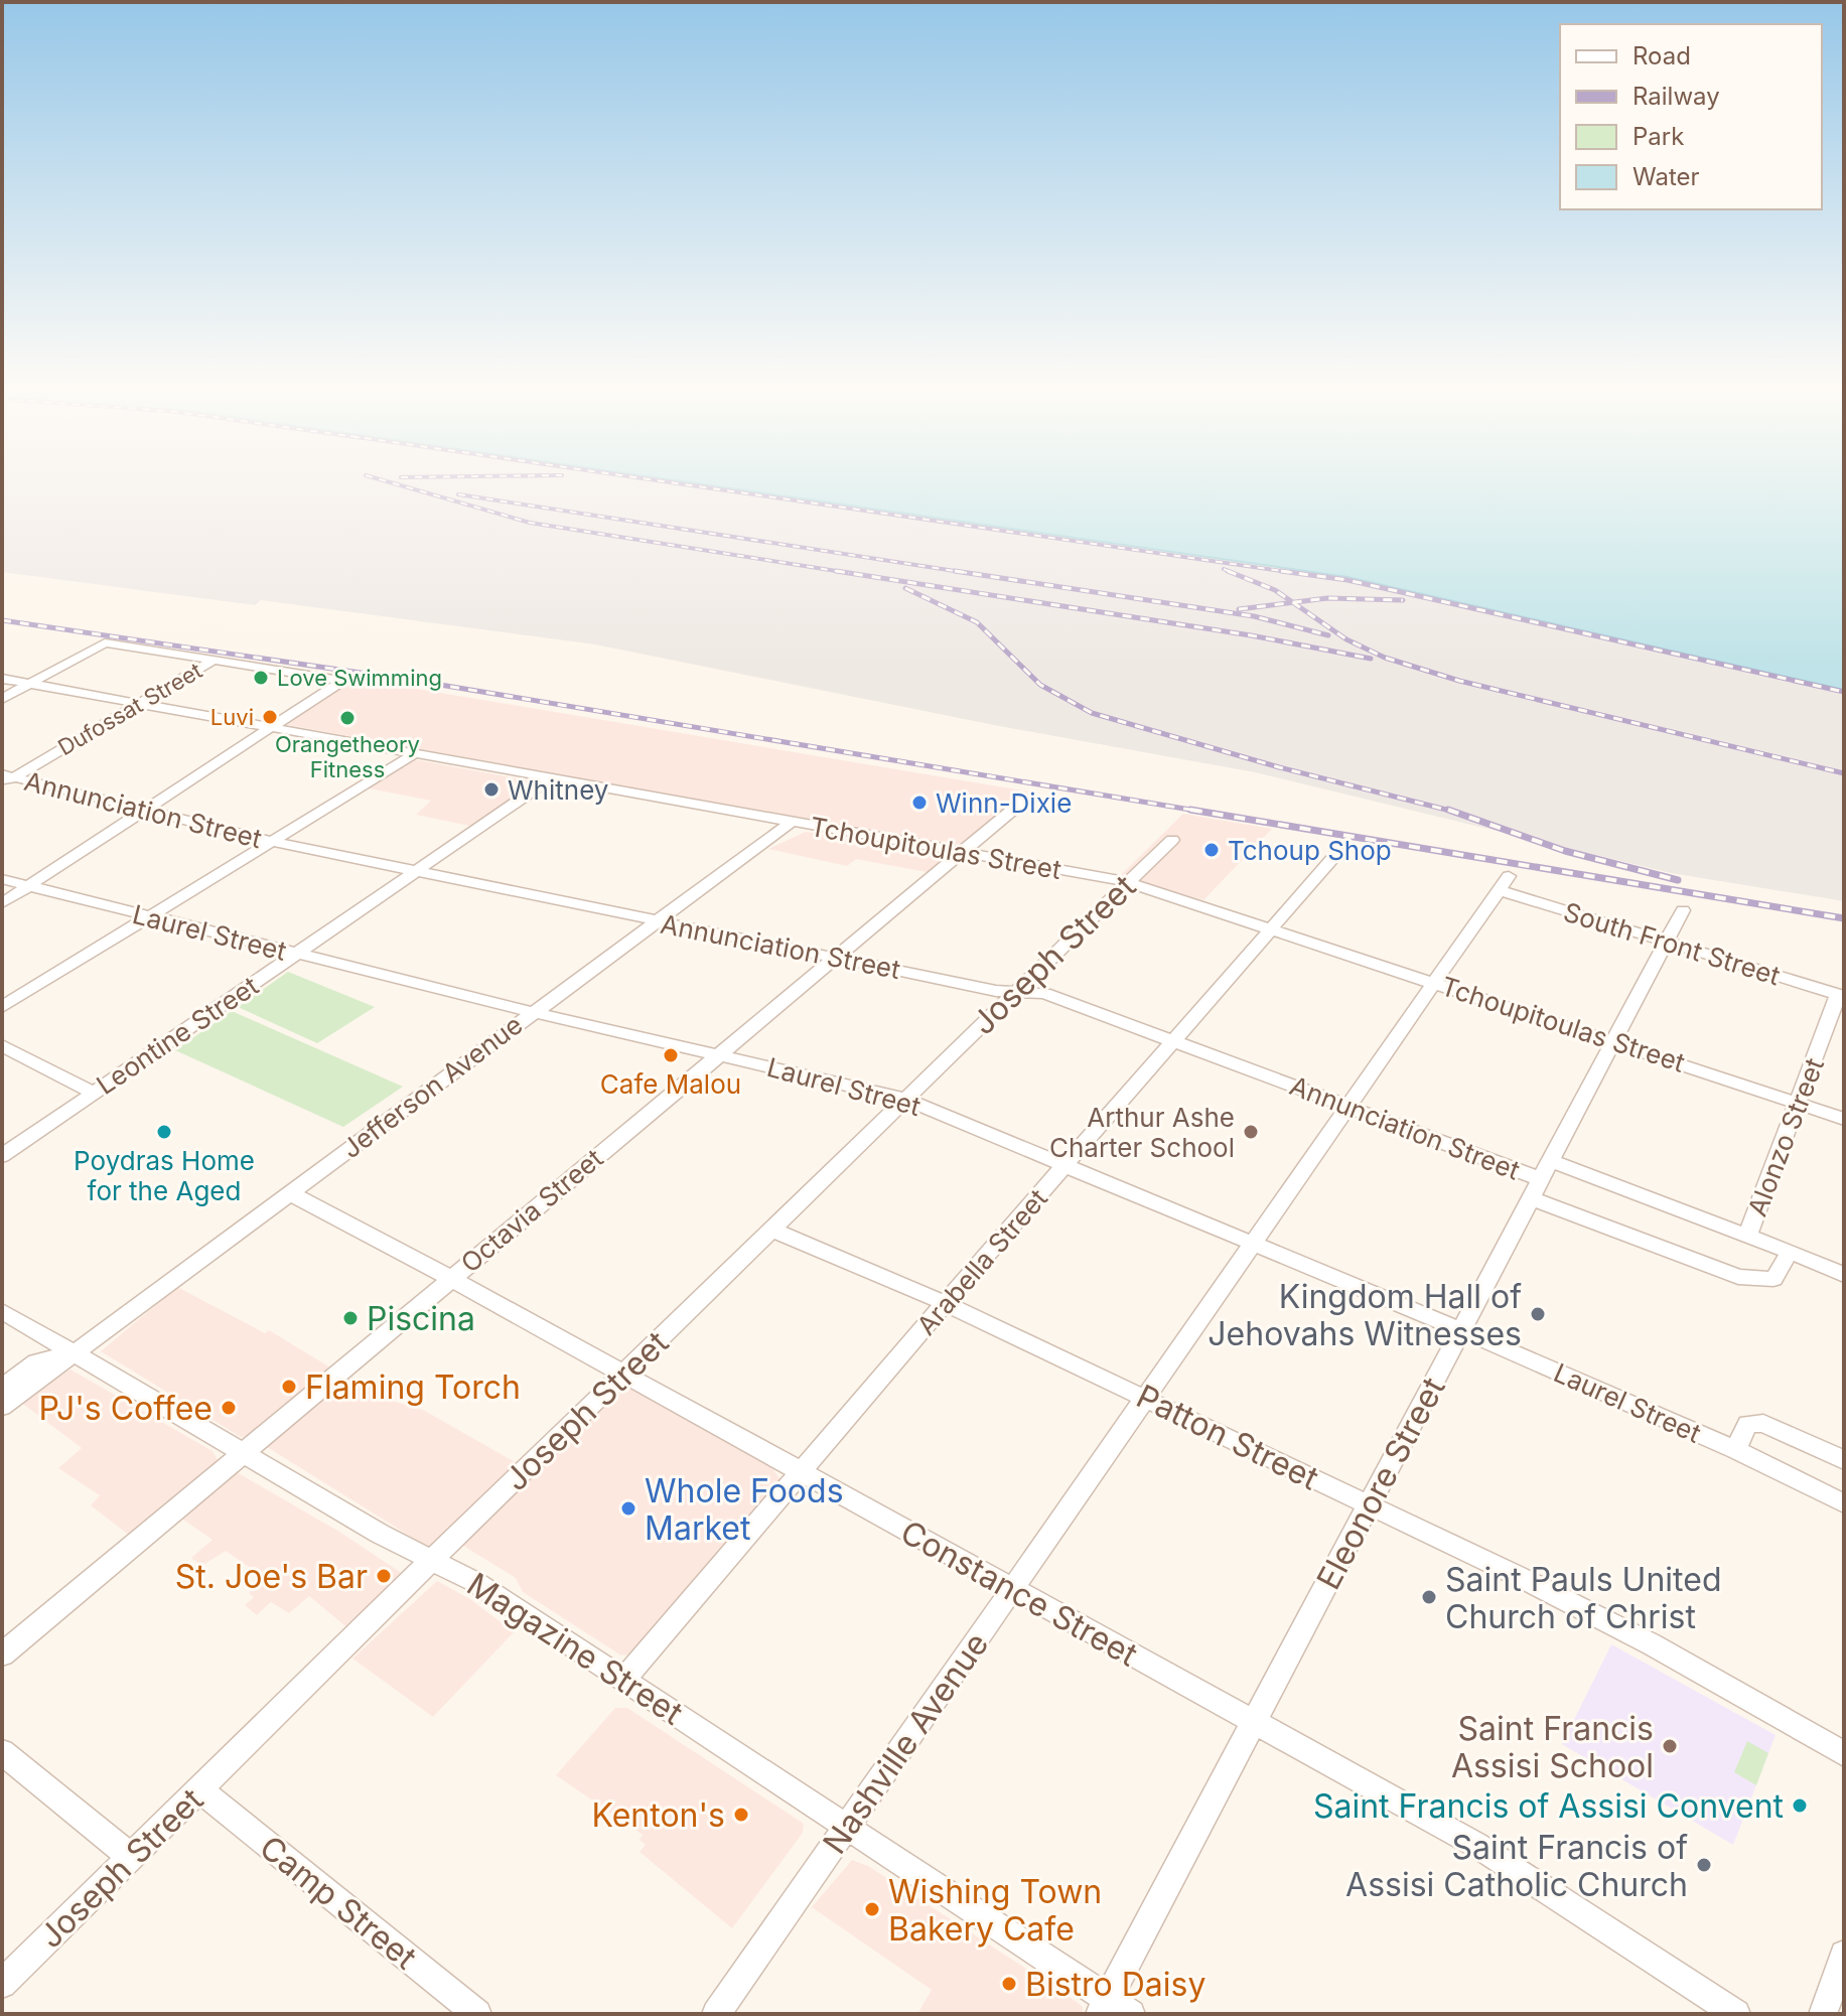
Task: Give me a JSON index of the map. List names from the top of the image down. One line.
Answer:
{"streets":{"street":["Dufossat Street","Annunciation Street","Tchoupitoulas Street","Laurel Street","South Front Street","Joseph Street","Leontine Street","Jefferson Avenue","Alonzo Street","Octavia Street","Arabella Street","Patton Street","Eleonore Street","Constance Street","Magazine Street","Nashville Avenue","Camp Street"]},"crossings":[["Dufossat Street","Annunciation Street"],["Dufossat Street","Tchoupitoulas Street"],["Annunciation Street","Joseph Street"],["Annunciation Street","Leontine Street"],["Annunciation Street","Jefferson Avenue"],["Annunciation Street","Alonzo Street"],["Annunciation Street","Octavia Street"],["Annunciation Street","Arabella Street"],["Annunciation Street","Eleonore Street"],["Annunciation Street","Nashville Avenue"],["Tchoupitoulas Street","Joseph Street"],["Tchoupitoulas Street","Leontine Street"],["Tchoupitoulas Street","Jefferson Avenue"],["Tchoupitoulas Street","Alonzo Street"],["Tchoupitoulas Street","Octavia Street"],["Tchoupitoulas Street","Arabella Street"],["Tchoupitoulas Street","Eleonore Street"],["Tchoupitoulas Street","Nashville Avenue"],["Laurel Street","Joseph Street"],["Laurel Street","Leontine Street"],["Laurel Street","Jefferson Avenue"],["Laurel Street","Octavia Street"],["Laurel Street","Arabella Street"],["Laurel Street","Eleonore Street"],["Laurel Street","Nashville Avenue"],["South Front Street","Alonzo Street"],["South Front Street","Eleonore Street"],["South Front Street","Nashville Avenue"],["Joseph Street","Patton Street"],["Joseph Street","Constance Street"],["Joseph Street","Magazine Street"],["Joseph Street","Camp Street"],["Jefferson Avenue","Constance Street"],["Jefferson Avenue","Magazine Street"],["Octavia Street","Constance Street"],["Octavia Street","Magazine Street"],["Arabella Street","Patton Street"],["Arabella Street","Constance Street"],["Arabella Street","Magazine Street"],["Patton Street","Eleonore Street"],["Patton Street","Nashville Avenue"],["Eleonore Street","Constance Street"],["Eleonore Street","Magazine Street"],["Constance Street","Nashville Avenue"],["Magazine Street","Nashville Avenue"]],"places":["Love Swimming","Luvi","Orangetheory Fitness","Whitney","Winn-Dixie","Tchoup Shop","Cafe Malou","Poydras Home for the Aged","Arthur Ashe Charter School","Kingdom Hall of Jehovahs Witnesses","Piscina","Flaming Torch","PJ's Coffee","Whole Foods Market","St. Joe's Bar","Saint Pauls United Church of Christ","Saint Francis Assisi School","Saint Francis of Assisi Convent","Kenton's","Saint Francis of Assisi Catholic Church","Wishing Town Bakery Cafe","Bistro Daisy"],"legend":["Road","Railway","Park","Water"]}
